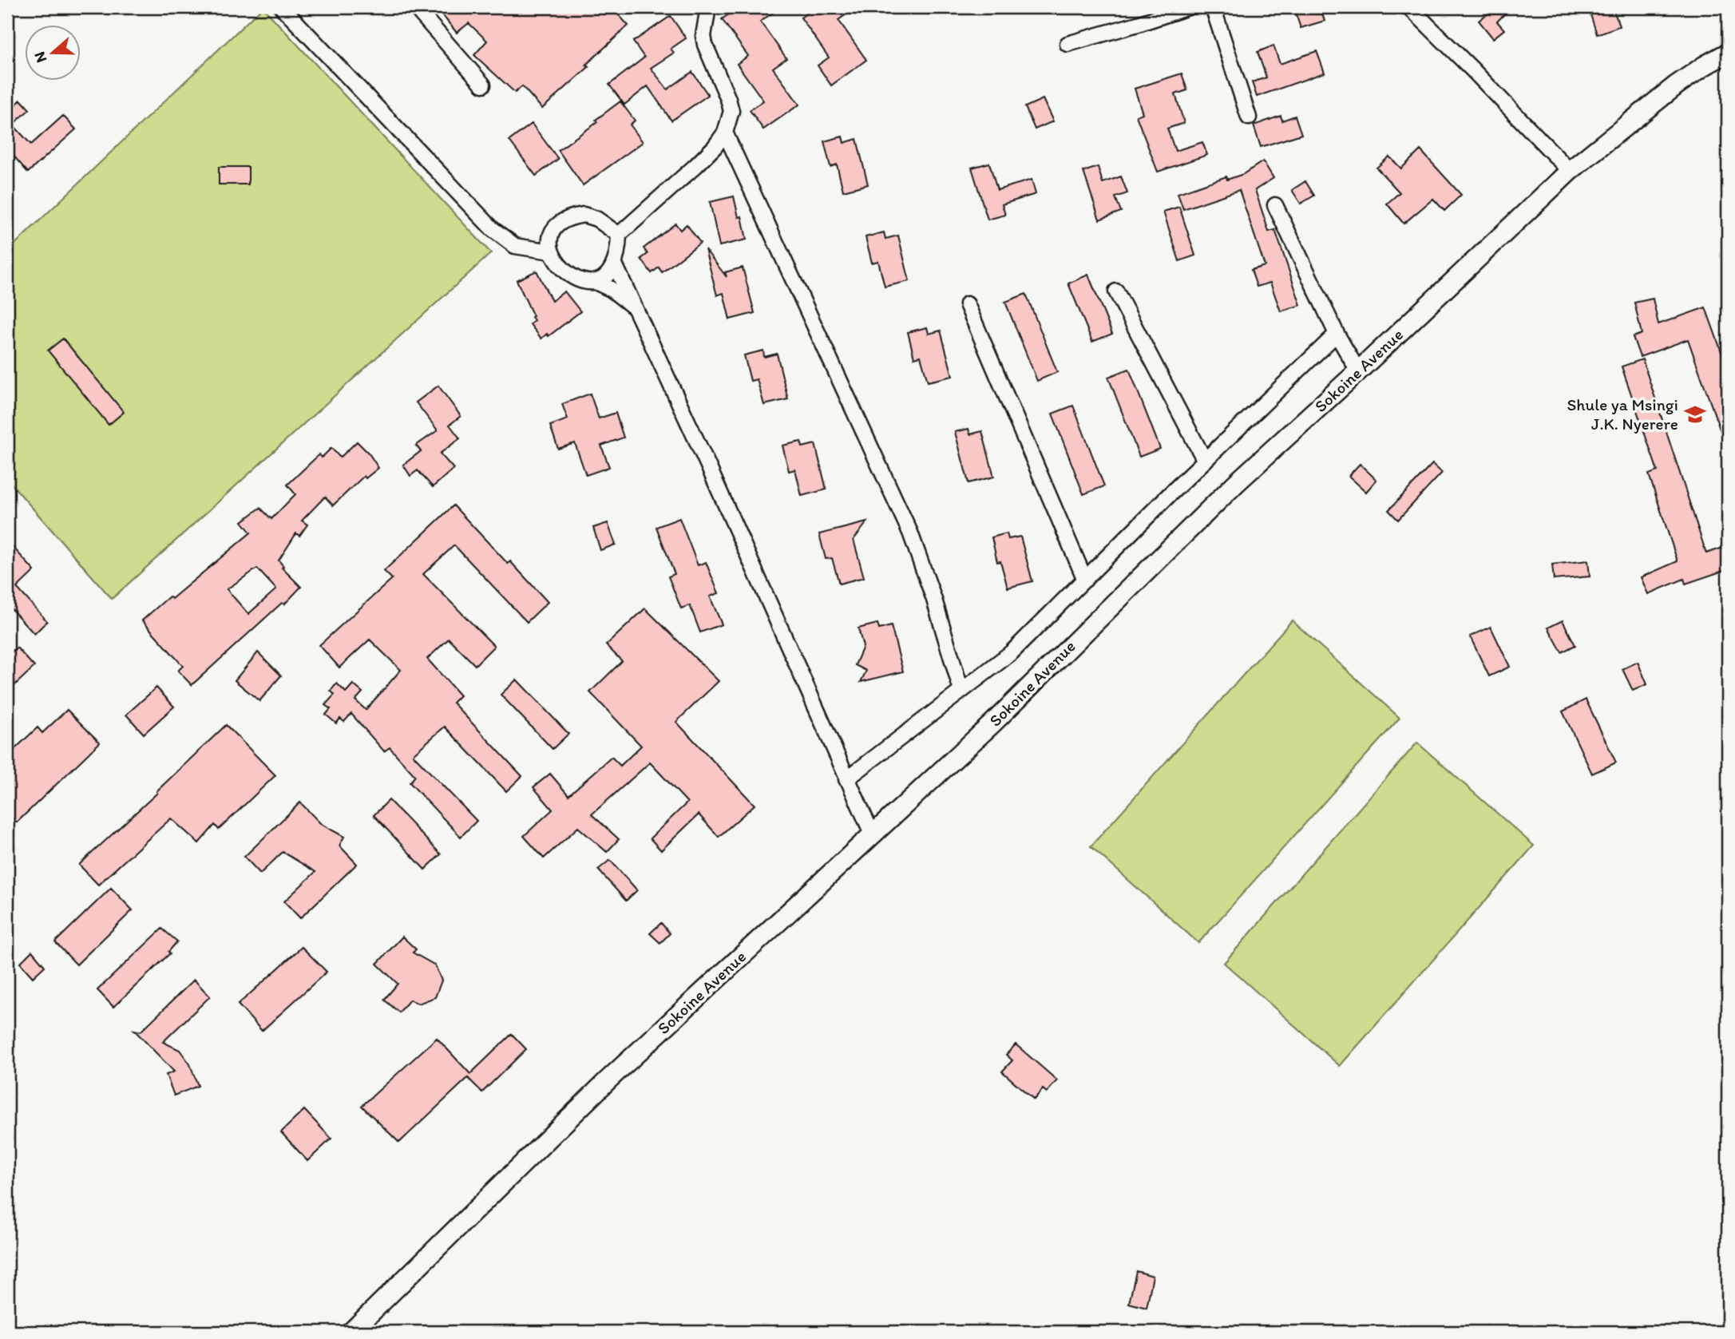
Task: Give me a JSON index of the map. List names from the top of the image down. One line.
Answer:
{"streets":{"street":["Sokoine Avenue"]},"places":{"school or university":["Shule ya Msingi J.K. Nyerere"]},"north":"left"}
